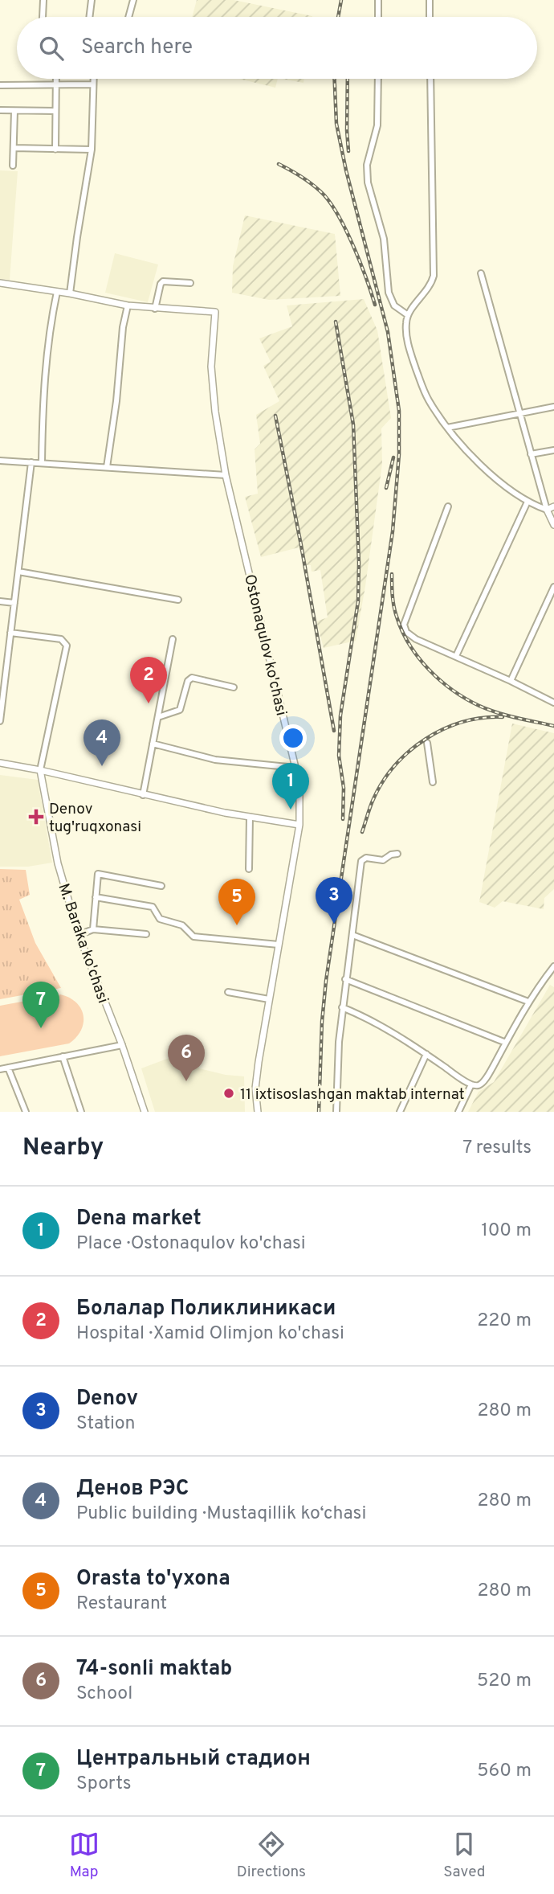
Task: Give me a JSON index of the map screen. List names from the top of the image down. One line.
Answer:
{"streets":{"street":["Ostonaqulov ko'chasi","M. Baraka ko'chasi"]},"places":{"health":["Denov tug'ruqxonasi"],"other":["11 ixtisoslashgan maktab internat"]},"page":{"search":"Search here","pins":["2","4","1","3","5","7","6"],"heading":["Nearby","7 results"],"list":[{"mark":"1","name":"Dena market","note":"Place · Ostonaqulov ko'chasi","value":"100 m"},{"mark":"2","name":"Болалар Поликлиникаси","note":"Hospital · Xamid Olimjon ko'chasi","value":"220 m"},{"mark":"3","name":"Denov","note":"Station","value":"280 m"},{"mark":"4","name":"Денов РЭС","note":"Public building · Mustaqillik ko‘chasi","value":"280 m"},{"mark":"5","name":"Orasta to'yxona","note":"Restaurant","value":"280 m"},{"mark":"6","name":"74-sonli maktab","note":"School","value":"520 m"},{"mark":"7","name":"Центральный стадион","note":"Sports","value":"560 m"}],"nav":["Map","Directions","Saved"]}}
